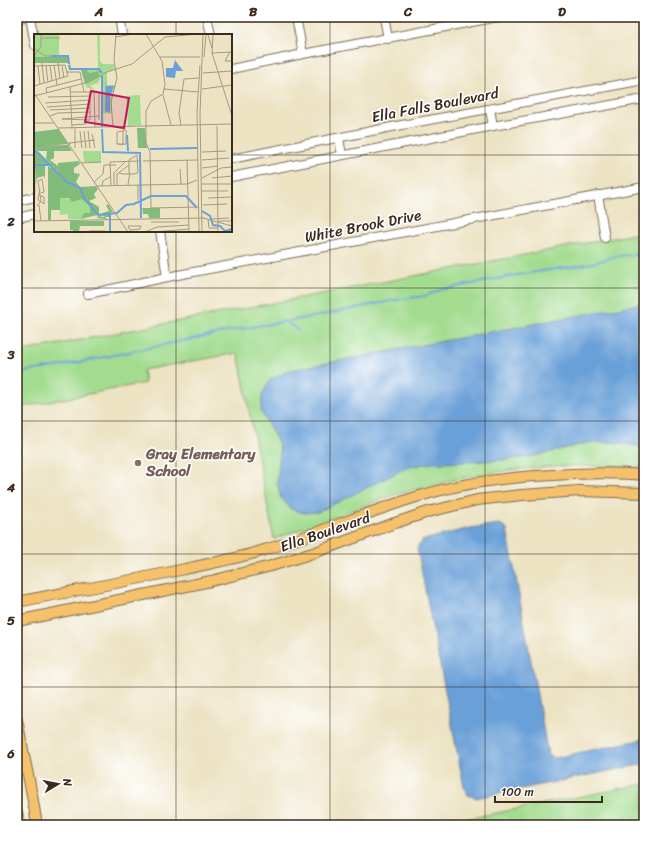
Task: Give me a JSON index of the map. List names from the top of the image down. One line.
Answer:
{"streets":{"main road":["Ella Boulevard"],"street":["Ella Falls Boulevard","White Brook Drive"]},"places":["Gray Elementary School"],"scale_bar":"100 m","north":"right","grid":{"columns":["A","B","C","D"],"rows":["1","2","3","4","5","6"]}}
